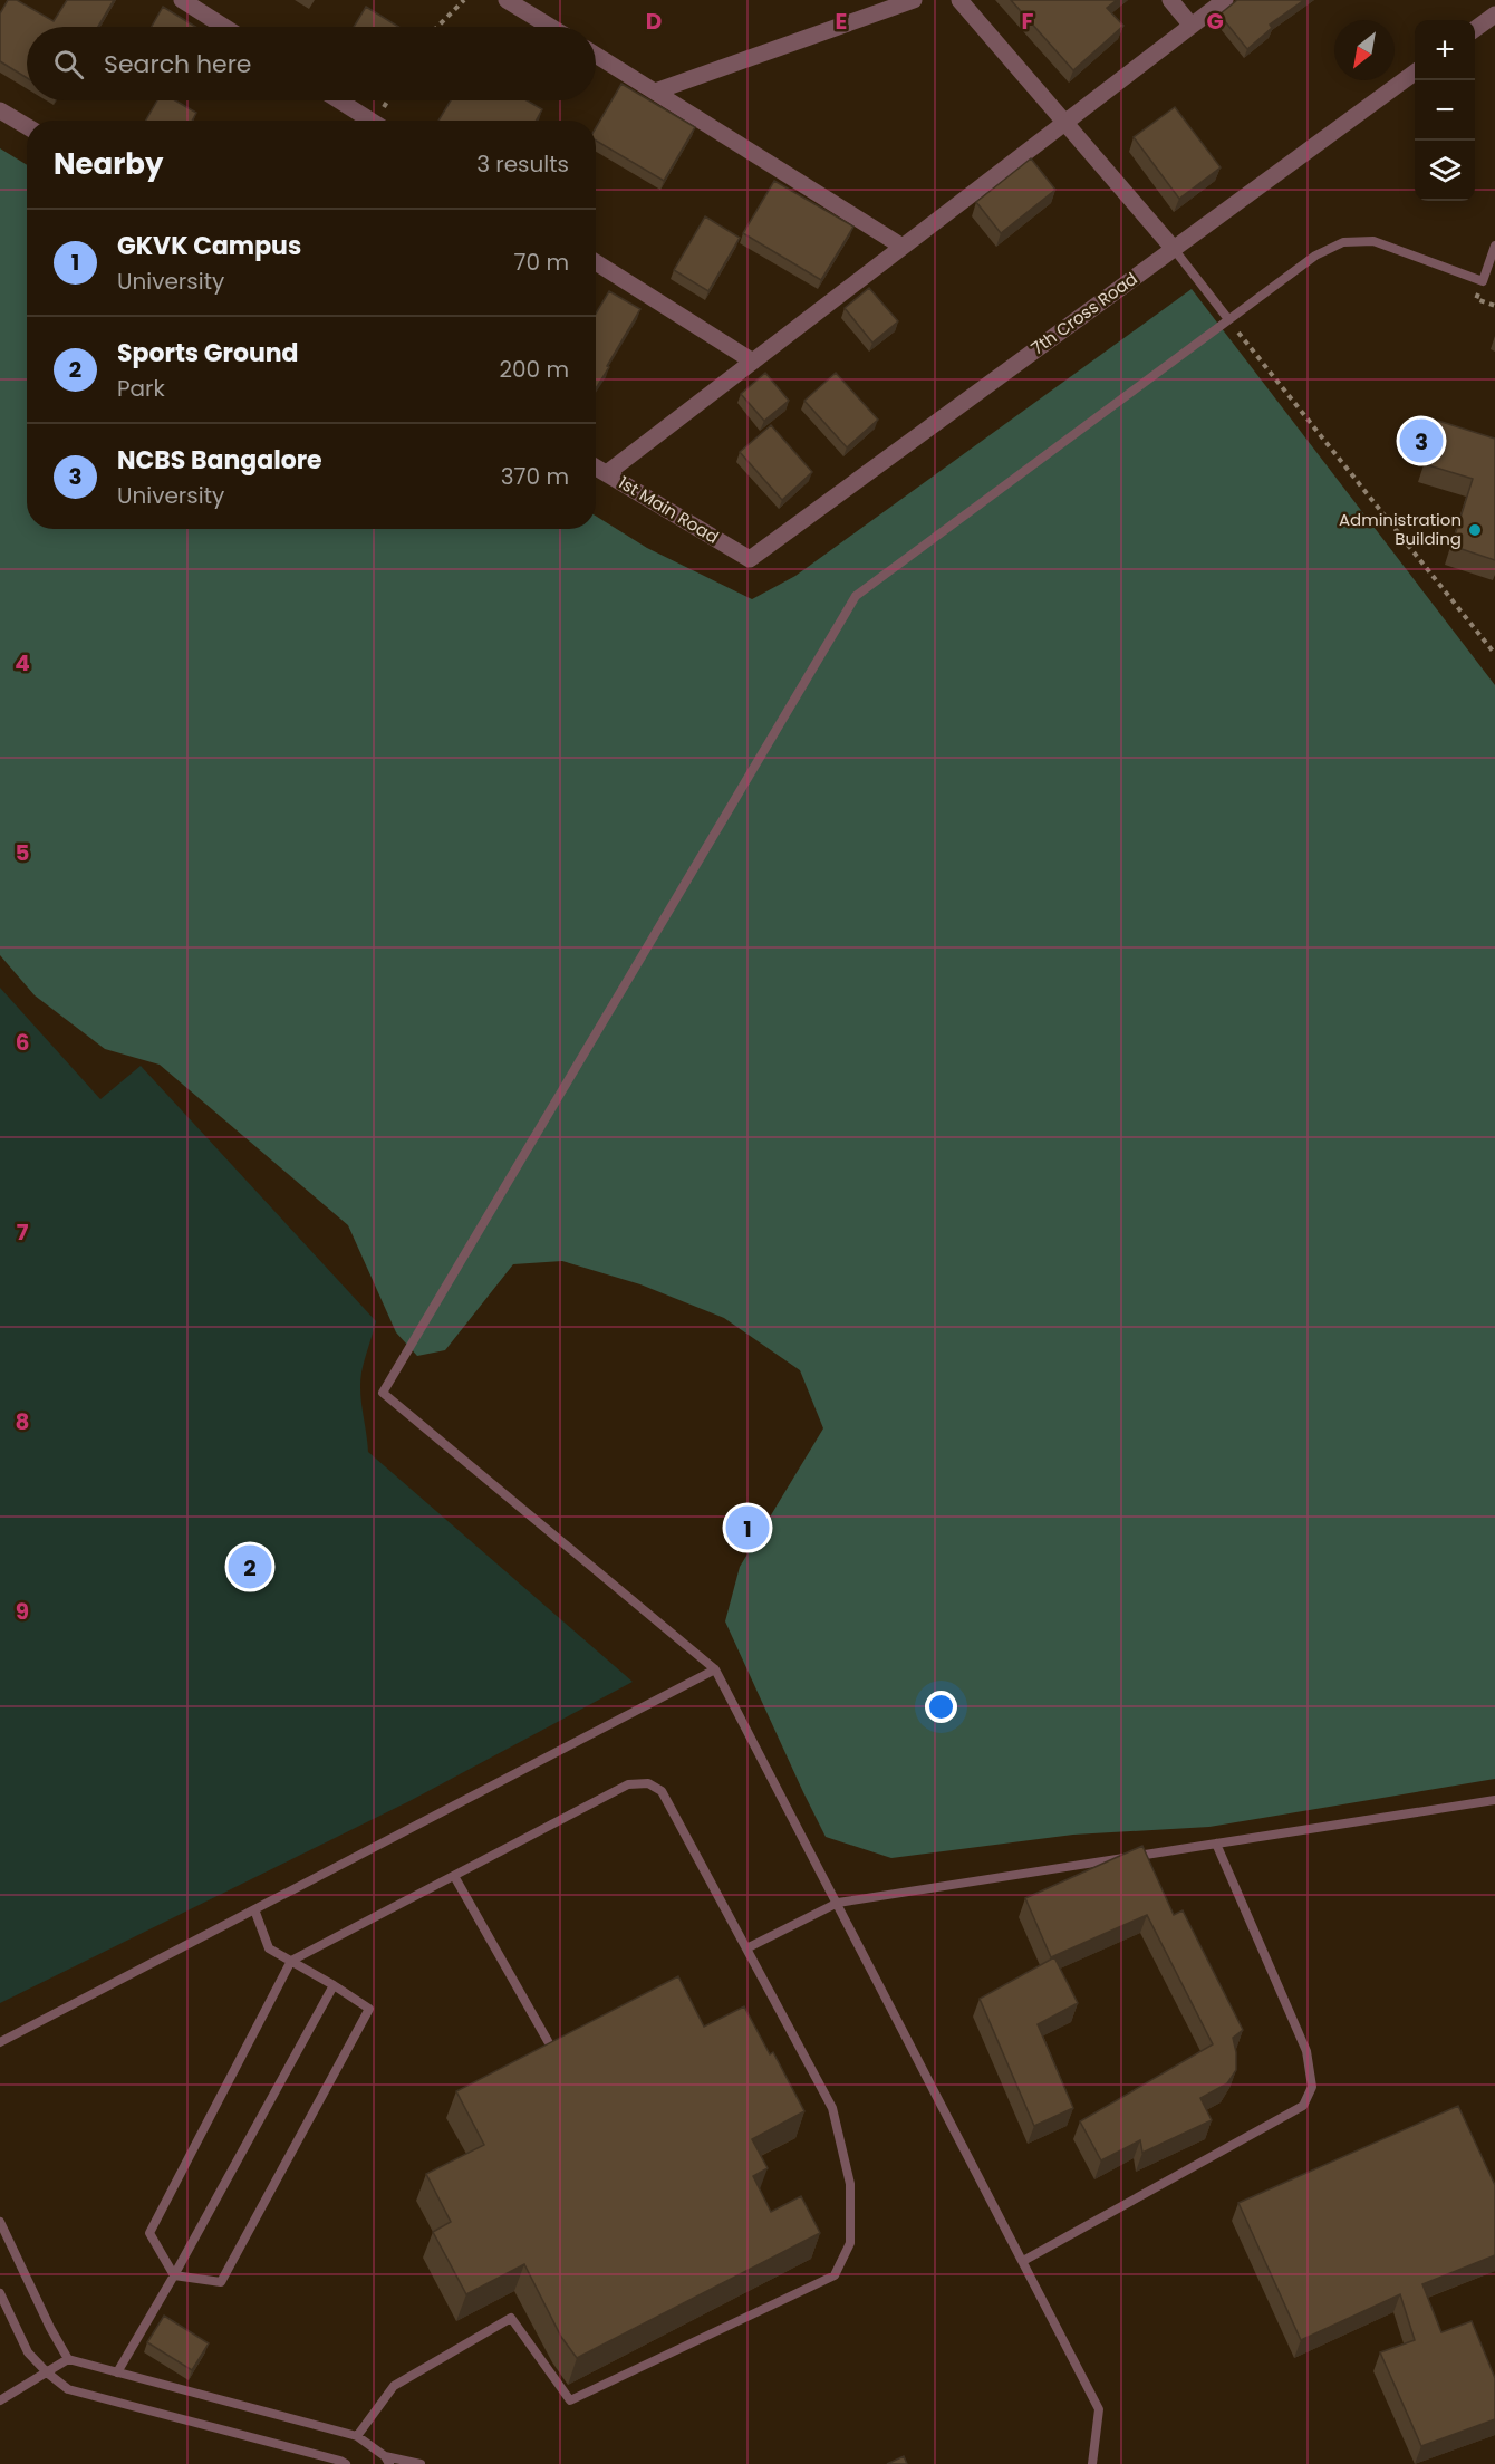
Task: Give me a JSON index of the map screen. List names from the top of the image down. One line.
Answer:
{"streets":{"street":["7th Cross Road","1st Main Road"]},"crossings":[["7th Cross Road","1st Main Road"]],"places":["Administration Building"],"north":"bottom left","page":{"map_buttons":["+","−"],"search":"Search here","heading":["Nearby","3 results"],"list":[{"mark":"1","name":"GKVK Campus","note":"University","value":"70 m"},{"mark":"2","name":"Sports Ground","note":"Park","value":"200 m"},{"mark":"3","name":"NCBS Bangalore","note":"University","value":"370 m"}],"pins":["3","1","2"]},"grid":{"columns":["D","E","F","G"],"rows":["4","5","6","7","8","9"]}}
